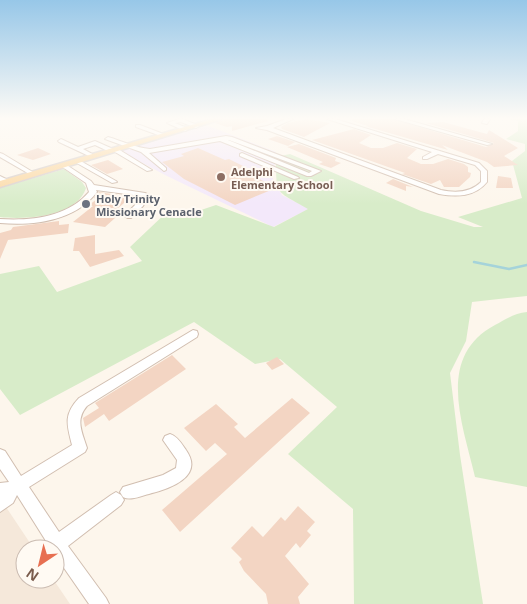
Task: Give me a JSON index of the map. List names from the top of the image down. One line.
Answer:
{"places":["Adelphi Elementary School","Holy Trinity Missionary Cenacle"],"north":"bottom left"}
